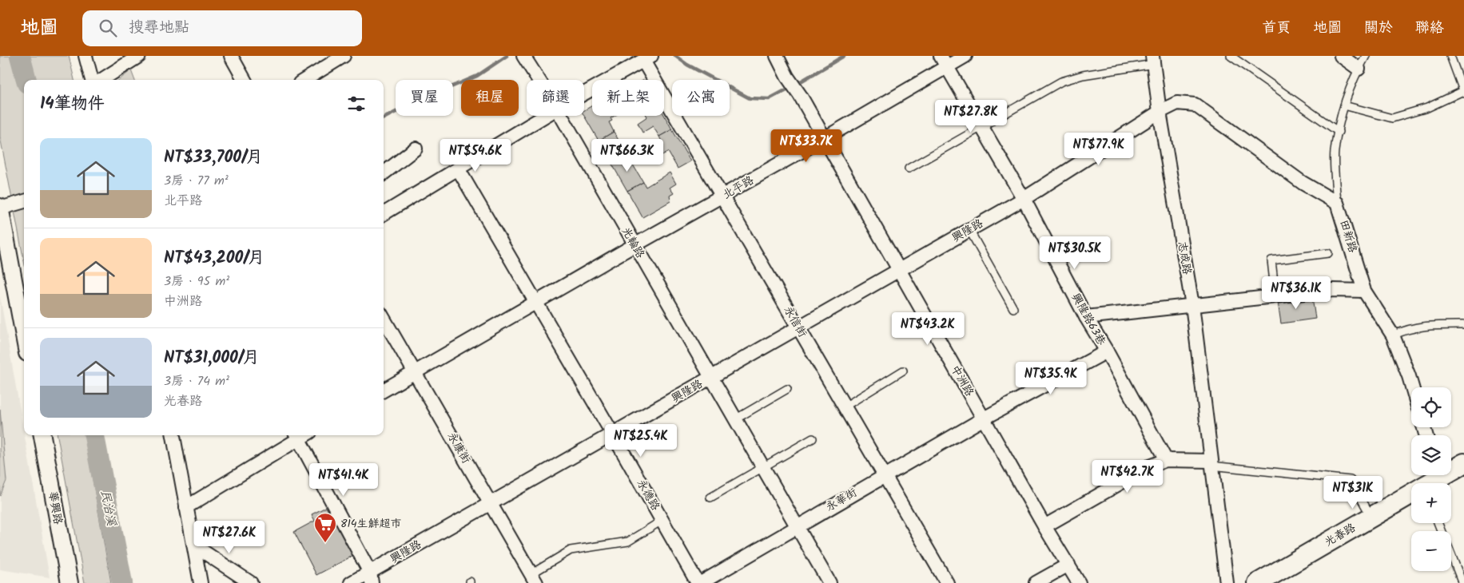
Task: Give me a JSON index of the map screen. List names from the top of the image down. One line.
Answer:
{"streets":{"main road":["光春路"],"street":["北平路","興隆路","田新路","光輪路","志成路","興隆路63巷","永信街","中洲路","永康街","永德路","永華街","華興路"]},"crossings":[["北平路","光輪路"],["北平路","興隆路63巷"],["北平路","永信街"],["北平路","中洲路"],["北平路","永康街"],["北平路","永德路"],["興隆路","田新路"],["興隆路","光輪路"],["興隆路","志成路"],["興隆路","興隆路63巷"],["興隆路","永信街"],["興隆路","中洲路"],["興隆路","永康街"],["興隆路","永德路"],["光輪路","永華街"],["興隆路63巷","永華街"],["永信街","永華街"],["中洲路","永華街"],["永德路","永華街"]],"water":["民治溪"],"places":{"supermarket":["814生鮮超市"]},"page":{"header":"地圖","search":"搜尋地點","nav":["首頁","地圖","關於","聯絡"],"chip":["買屋","租屋","篩選","新上架","公寓"],"heading":"14筆物件","price":["NT$27.8K","NT$33.7K","NT$77.9K","NT$54.6K","NT$66.3K","NT$30.5K","NT$36.1K","NT$43.2K","NT$35.9K","NT$25.4K","NT$42.7K","NT$41.4K","NT$31K","NT$27.6K"],"list":[{"name":"NT$33,700/月","note":"3房 · 77 m² · 北平路"},{"name":"NT$43,200/月","note":"3房 · 95 m² · 中洲路"},{"name":"NT$31,000/月","note":"3房 · 74 m² · 光春路"}],"map_buttons":["+","−"]}}
